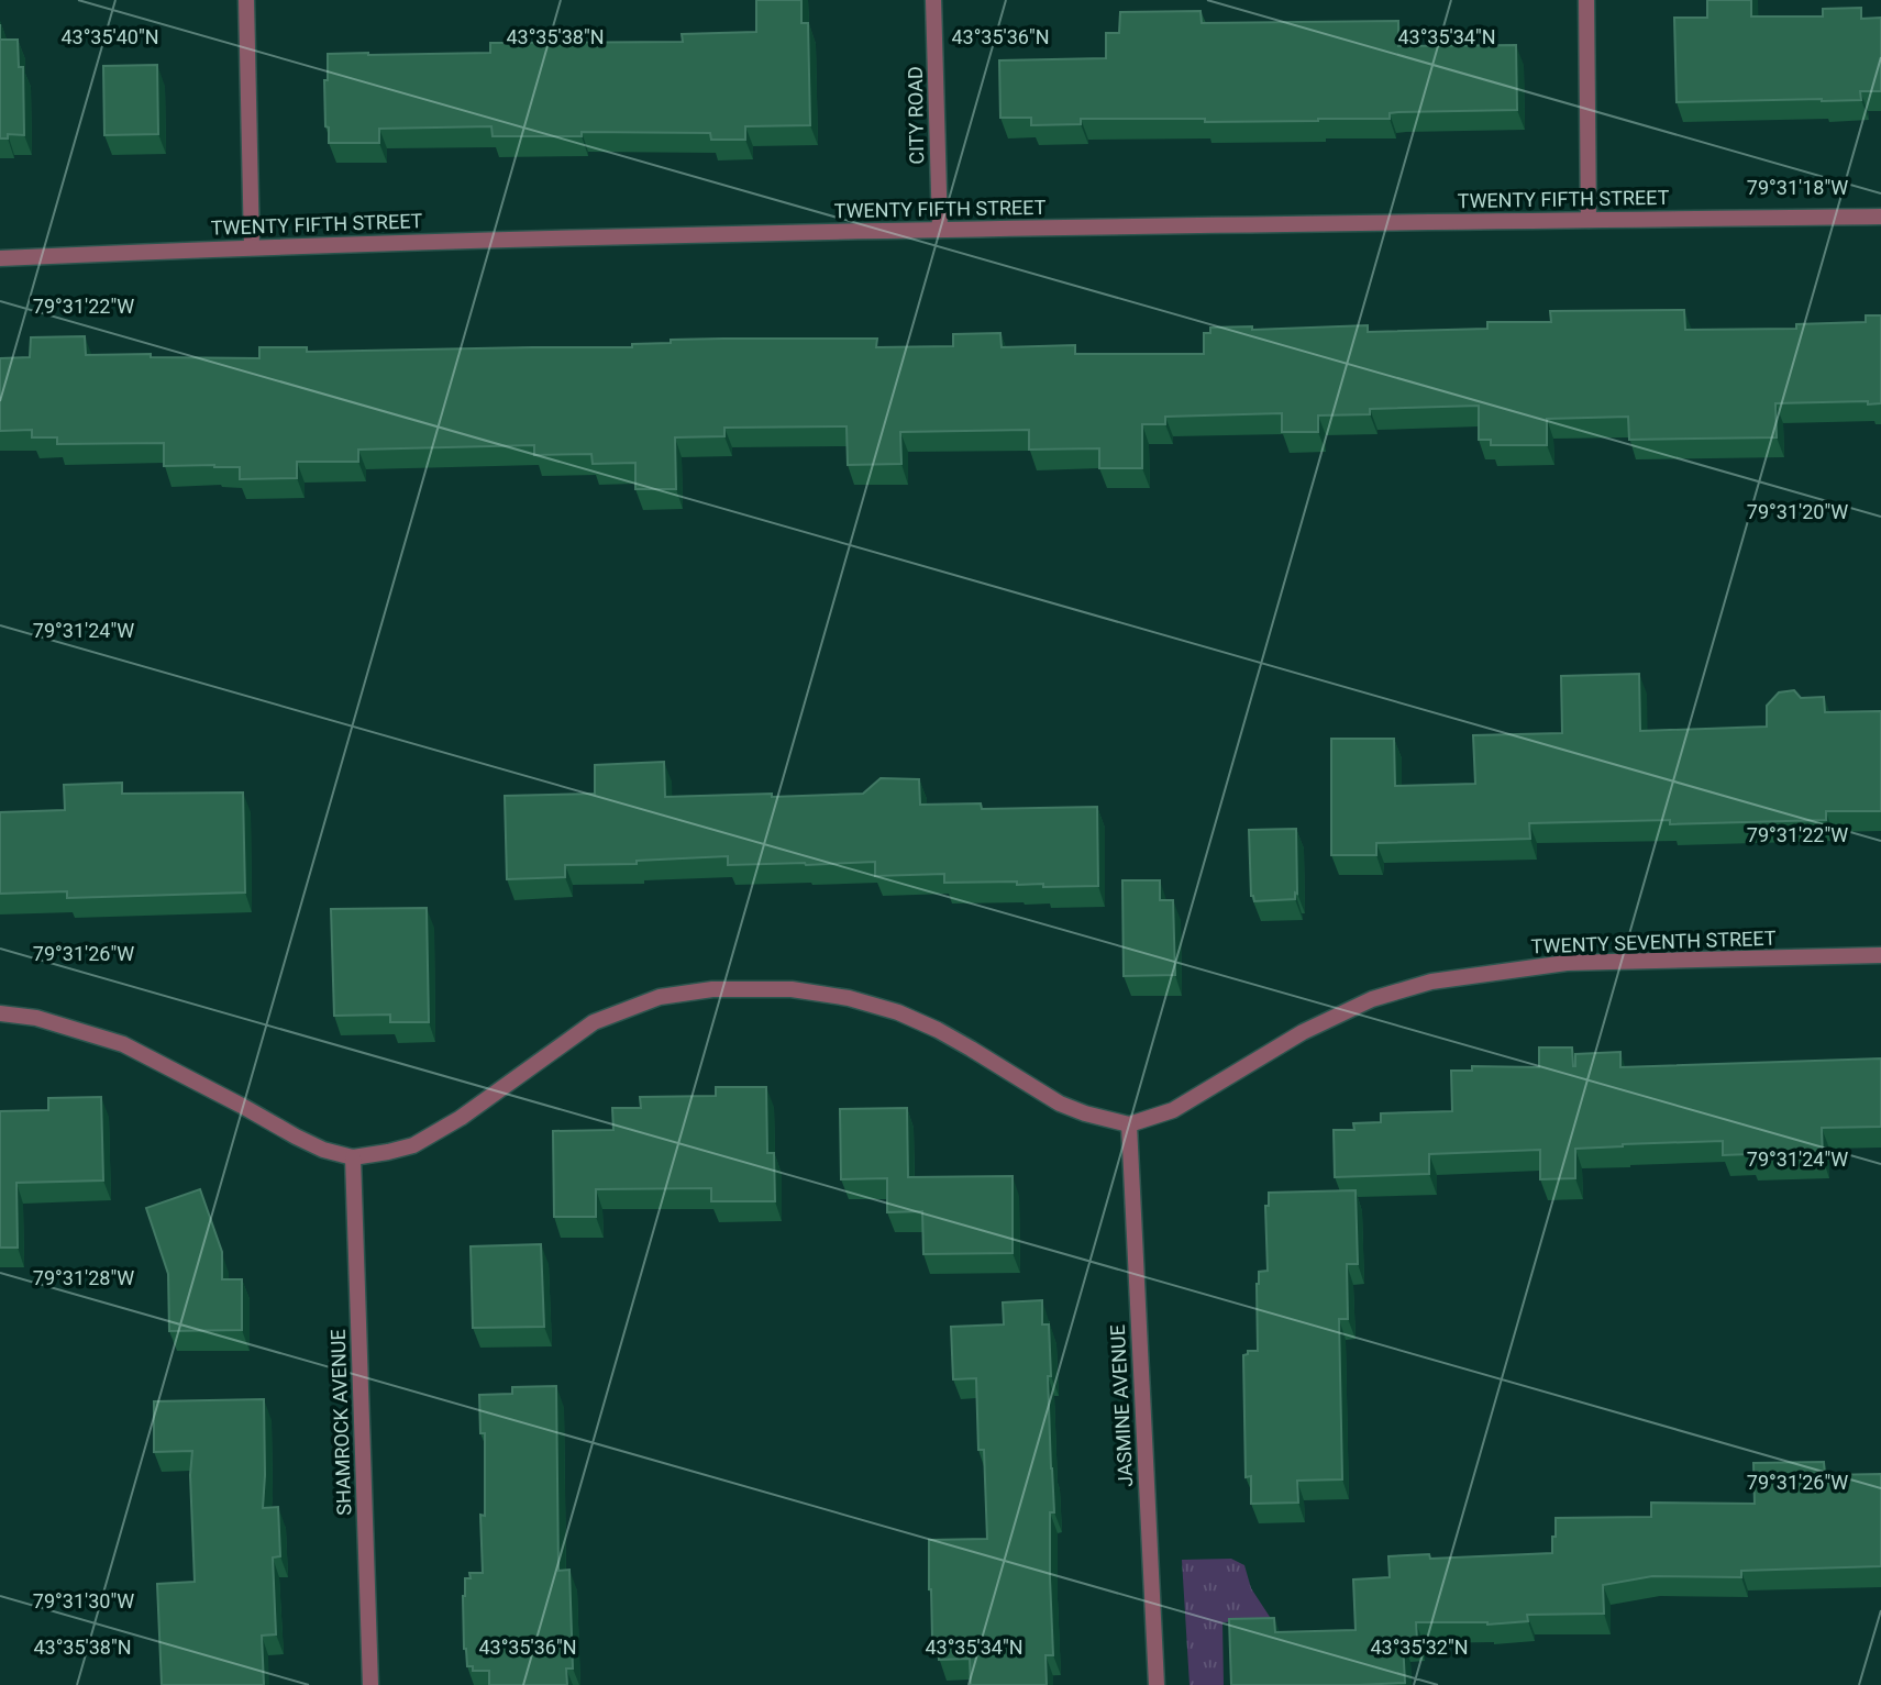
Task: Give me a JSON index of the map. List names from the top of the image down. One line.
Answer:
{"streets":{"street":["CITY ROAD","TWENTY FIFTH STREET","TWENTY SEVENTH STREET","JASMINE AVENUE","SHAMROCK AVENUE"]},"crossings":[["CITY ROAD","TWENTY FIFTH STREET"],["TWENTY SEVENTH STREET","JASMINE AVENUE"]],"coordinates":["43°35'40\"N","43°35'38\"N","43°35'36\"N","43°35'34\"N","79°31'18\"W","79°31'22\"W","79°31'20\"W","79°31'24\"W","79°31'26\"W","79°31'28\"W","79°31'30\"W","43°35'32\"N"]}
